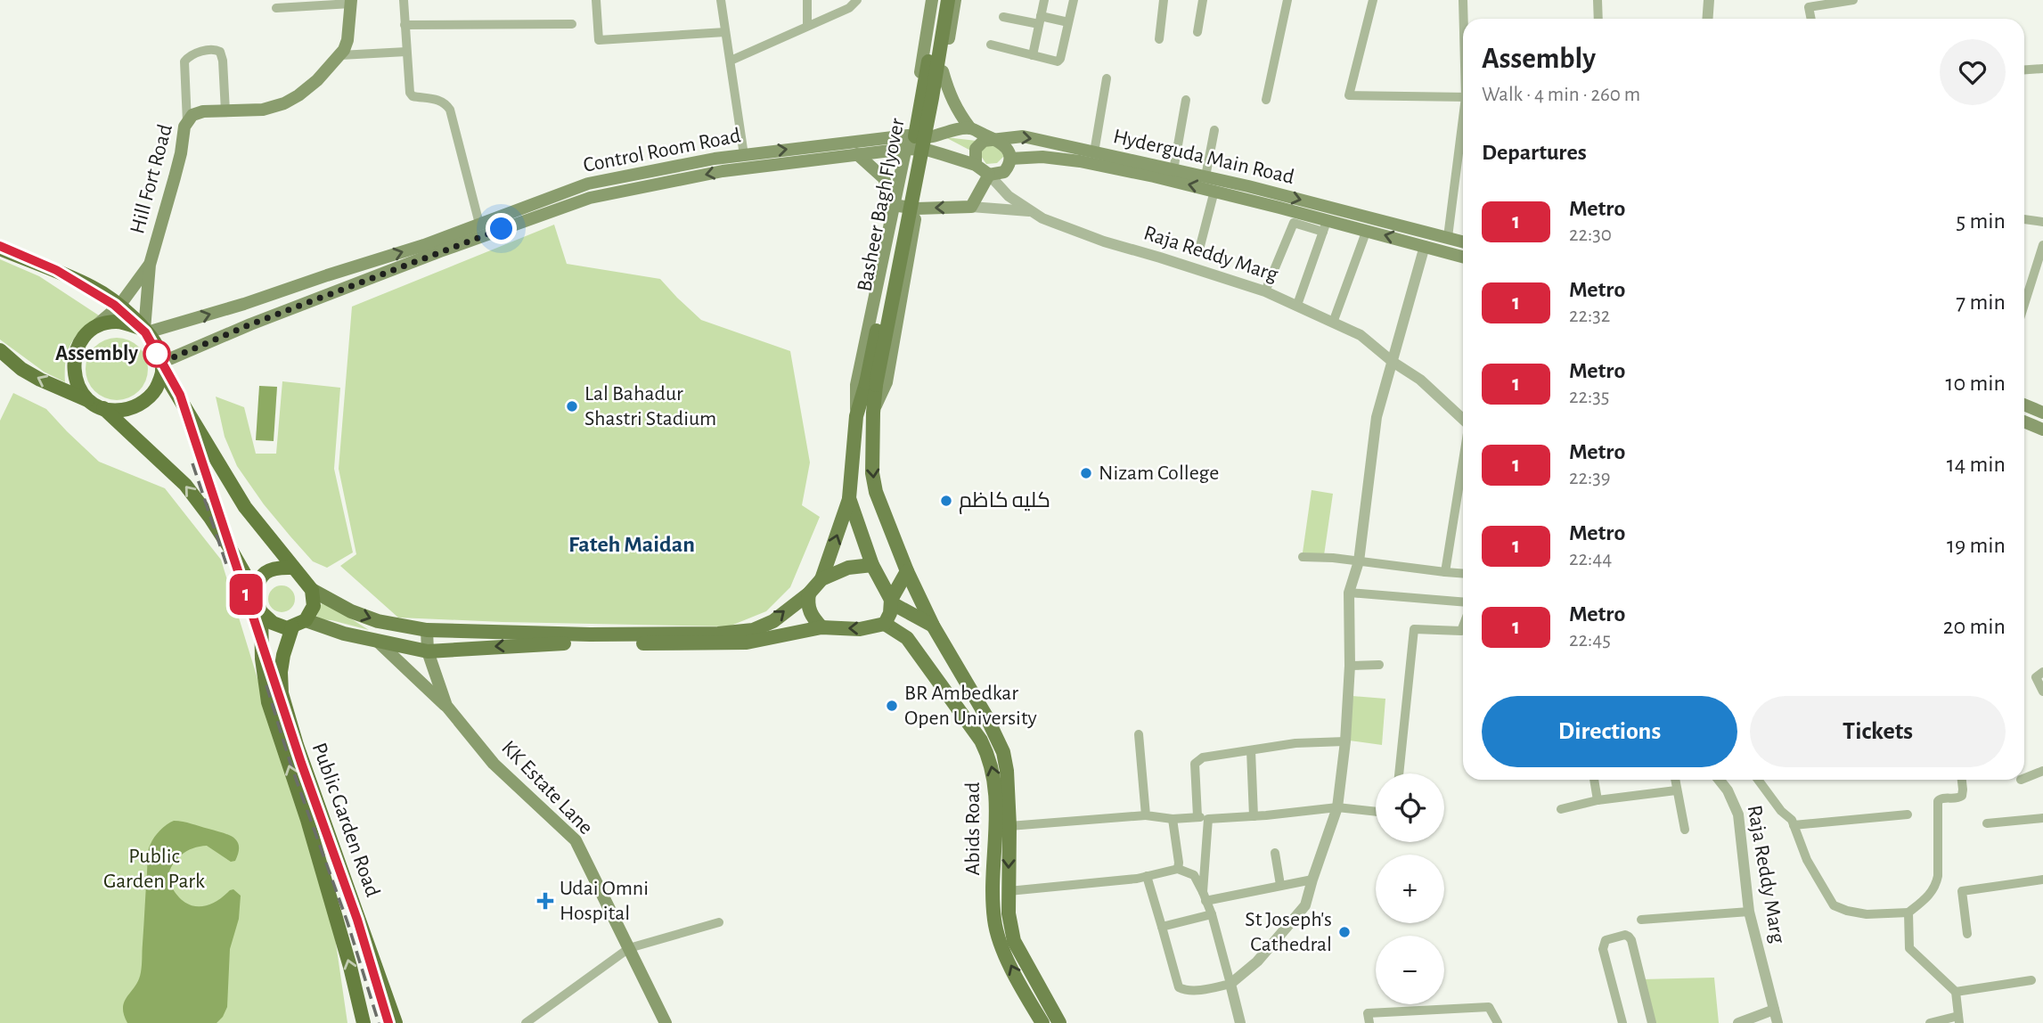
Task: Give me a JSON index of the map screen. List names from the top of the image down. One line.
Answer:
{"streets":{"highway":["Public Garden Road"],"main road":["Control Room Road","Hyderguda Main Road","Hill Fort Road","Basheer Bagh Flyover","Raja Reddy Marg","KK Estate Lane","Abids Road"]},"crossings":[["Control Room Road","Hill Fort Road"],["Hyderguda Main Road","Raja Reddy Marg"]],"one_way":["Abids Road"],"districts":["Fateh Maidan"],"parks":["Public Garden Park"],"places":{"other":["Assembly","Lal Bahadur Shastri Stadium","Nizam College","كليه كاظم","BR Ambedkar Open University","St Joseph's Cathedral"],"health":["Udai Omni Hospital"]},"lines":["metro line 1"],"page":{"on_map":"1","heading":[["Assembly","Walk · 4 min · 260 m"],"Departures"],"list":[{"mark":"1","name":"Metro","note":"22:30","value":"5 min"},{"mark":"1","name":"Metro","note":"22:32","value":"7 min"},{"mark":"1","name":"Metro","note":"22:35","value":"10 min"},{"mark":"1","name":"Metro","note":"22:39","value":"14 min"},{"mark":"1","name":"Metro","note":"22:44","value":"19 min"},{"mark":"1","name":"Metro","note":"22:45","value":"20 min"}],"buttons":["Directions","Tickets"],"map_buttons":["+","−"]}}
